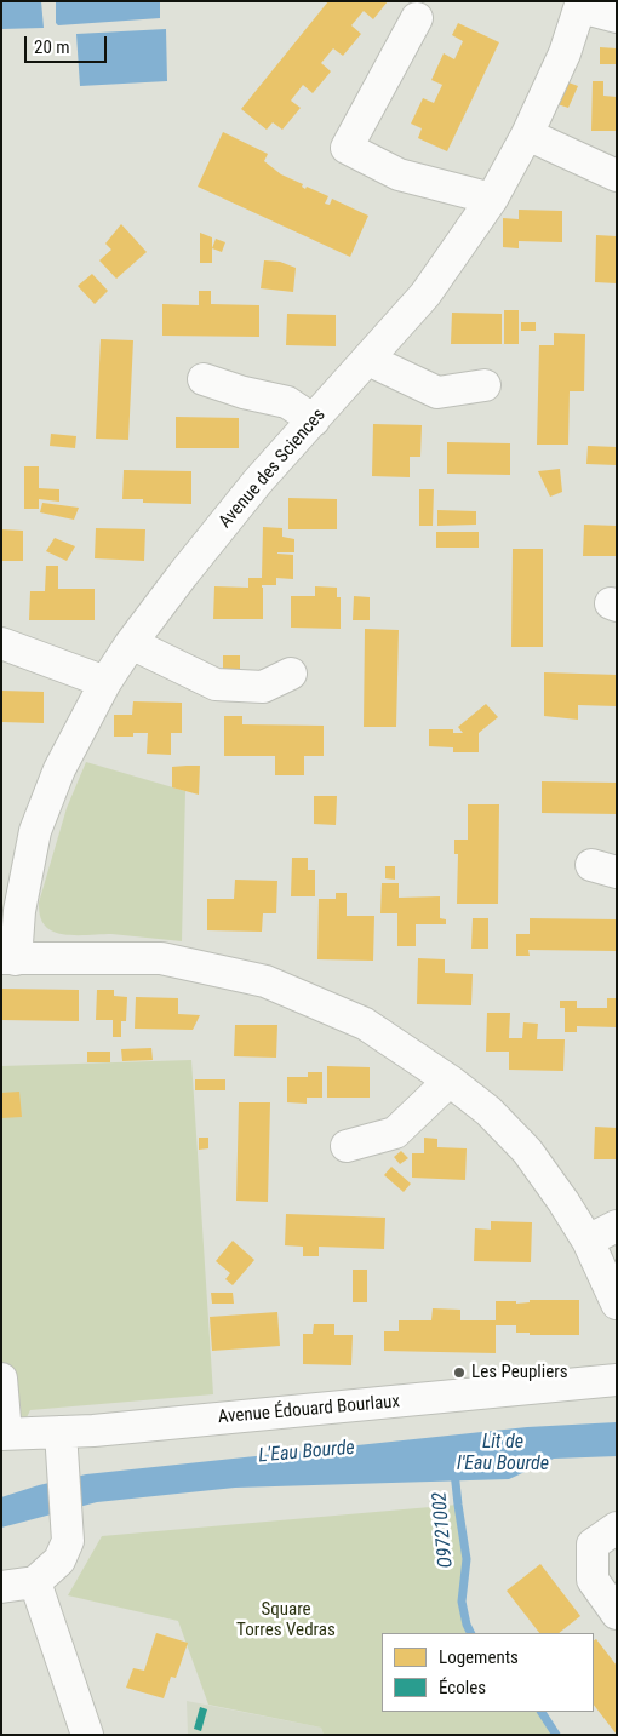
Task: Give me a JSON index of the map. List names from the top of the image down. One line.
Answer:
{"streets":{"street":["Avenue des Sciences","Avenue Édouard Bourlaux"]},"water":["Lit de l'Eau Bourde","L'Eau Bourde","O9721002"],"parks":["Square Torres Vedras"],"places":["Les Peupliers"],"legend":["Logements","Écoles"],"scale_bar":"20 m"}
